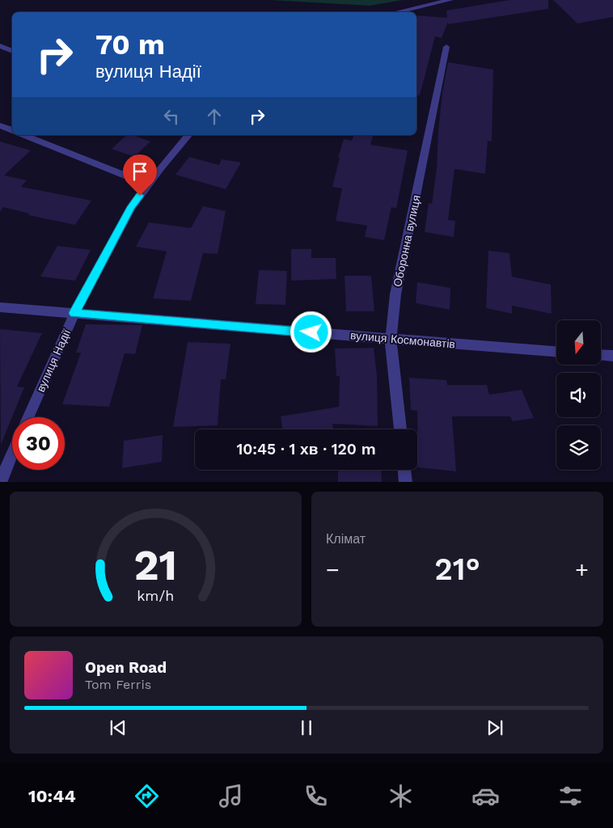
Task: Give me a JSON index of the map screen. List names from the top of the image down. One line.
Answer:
{"streets":{"street":["Оборонна вулиця","вулиця Космонавтів","вулиця Надії"]},"crossings":[["Оборонна вулиця","вулиця Космонавтів"],["вулиця Космонавтів","вулиця Надії"]],"north":"bottom","page":{"turn":["70 m","вулиця Надії"],"limit":"30","trip":"10:45 · 1 хв · 120 m","tile":"Клімат","heat":["−","21°","+"],"song":["Open Road","Tom Ferris"],"tabs":"10:44","gauge":["21","km/h"]}}
